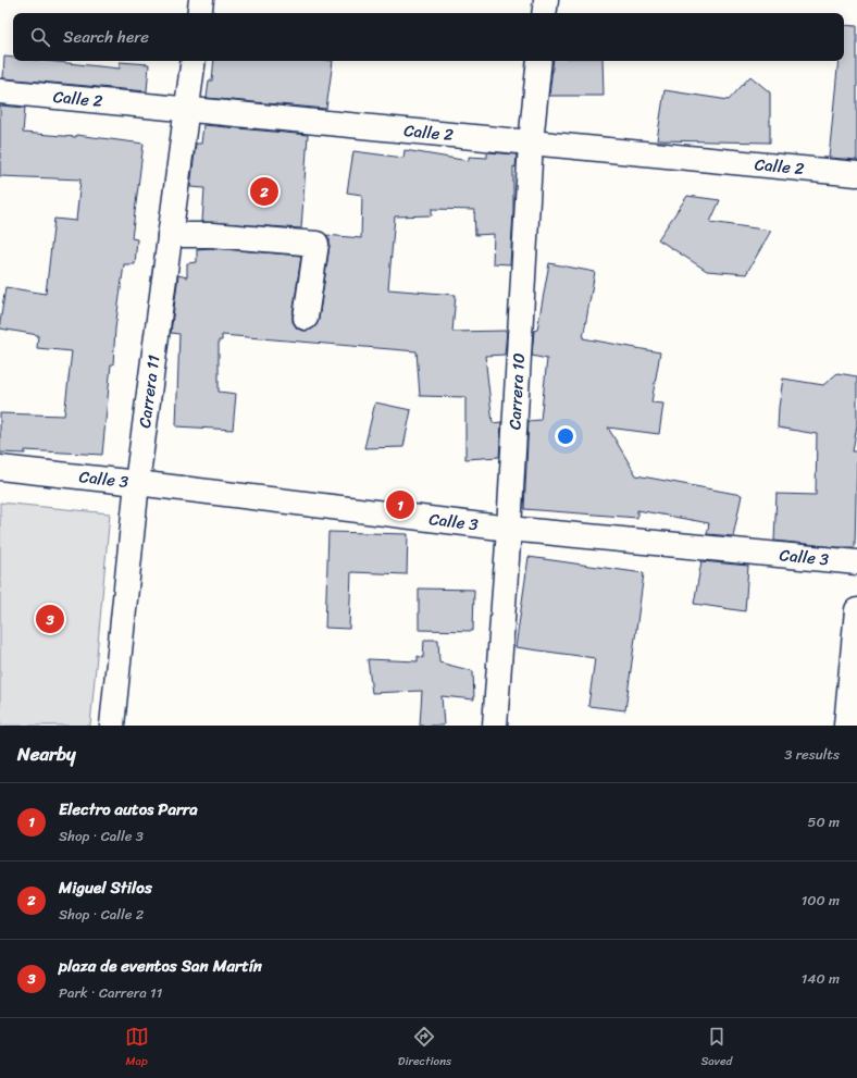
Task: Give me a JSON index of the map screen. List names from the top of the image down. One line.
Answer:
{"streets":{"street":["Calle 2","Carrera 11","Carrera 10","Calle 3"]},"crossings":[["Calle 2","Carrera 11"],["Calle 2","Carrera 10"],["Carrera 11","Calle 3"],["Carrera 10","Calle 3"]],"page":{"search":"Search here","pins":["2","1","3"],"heading":["Nearby","3 results"],"list":[{"mark":"1","name":"Electro autos Parra","note":"Shop · Calle 3","value":"50 m"},{"mark":"2","name":"Miguel Stilos","note":"Shop · Calle 2","value":"100 m"},{"mark":"3","name":"plaza de eventos San Martín","note":"Park · Carrera 11","value":"140 m"}],"nav":["Map","Directions","Saved"]}}
